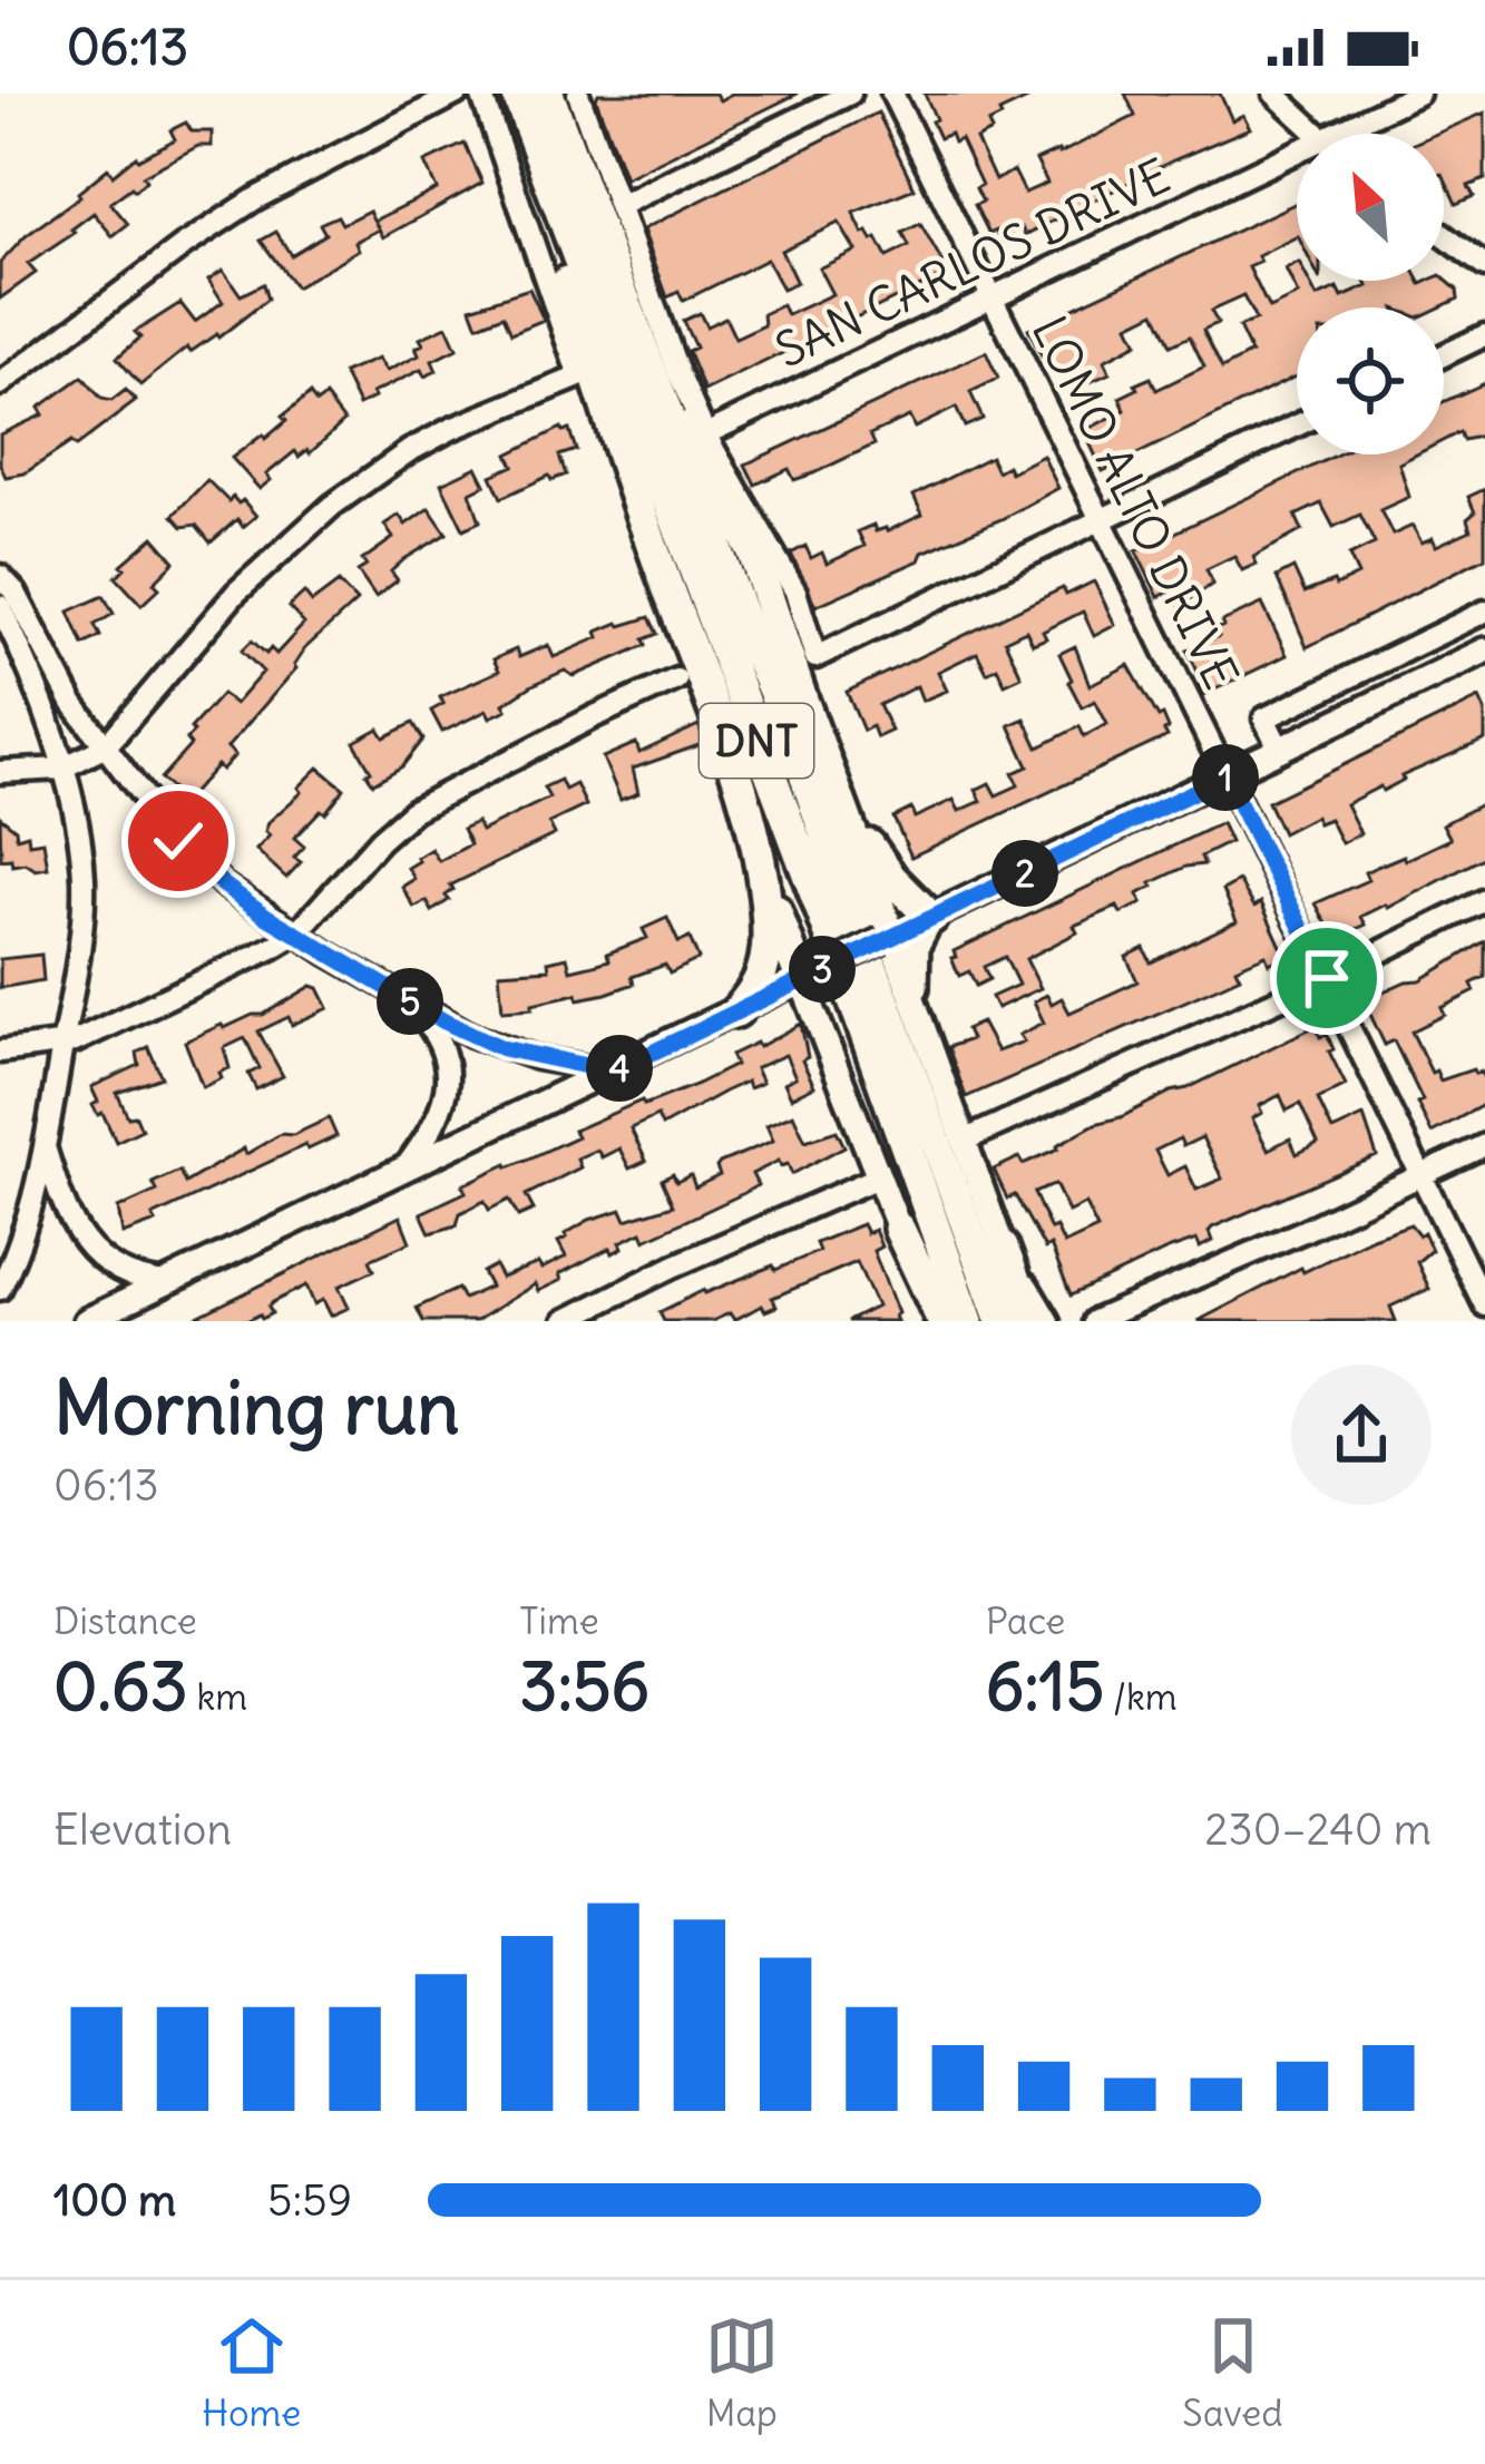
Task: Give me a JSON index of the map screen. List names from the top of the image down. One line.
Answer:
{"streets":{"highway":["DNT"],"street":["SAN CARLOS DRIVE","LOMO ALTO DRIVE"]},"crossings":[["SAN CARLOS DRIVE","LOMO ALTO DRIVE"]],"north":"top left","page":{"status":"06:13","pins":["1","2","3","5","4"],"heading":["Morning run","06:13"],"stats":[["Distance","0.63 km"],["Time","3:56"],["Pace","6:15 /km"]],"chart":["Elevation","230–240 m"],"list":[{"name":"100 m","note":"5:59"}],"tabs":["Home","Map","Saved"]}}
